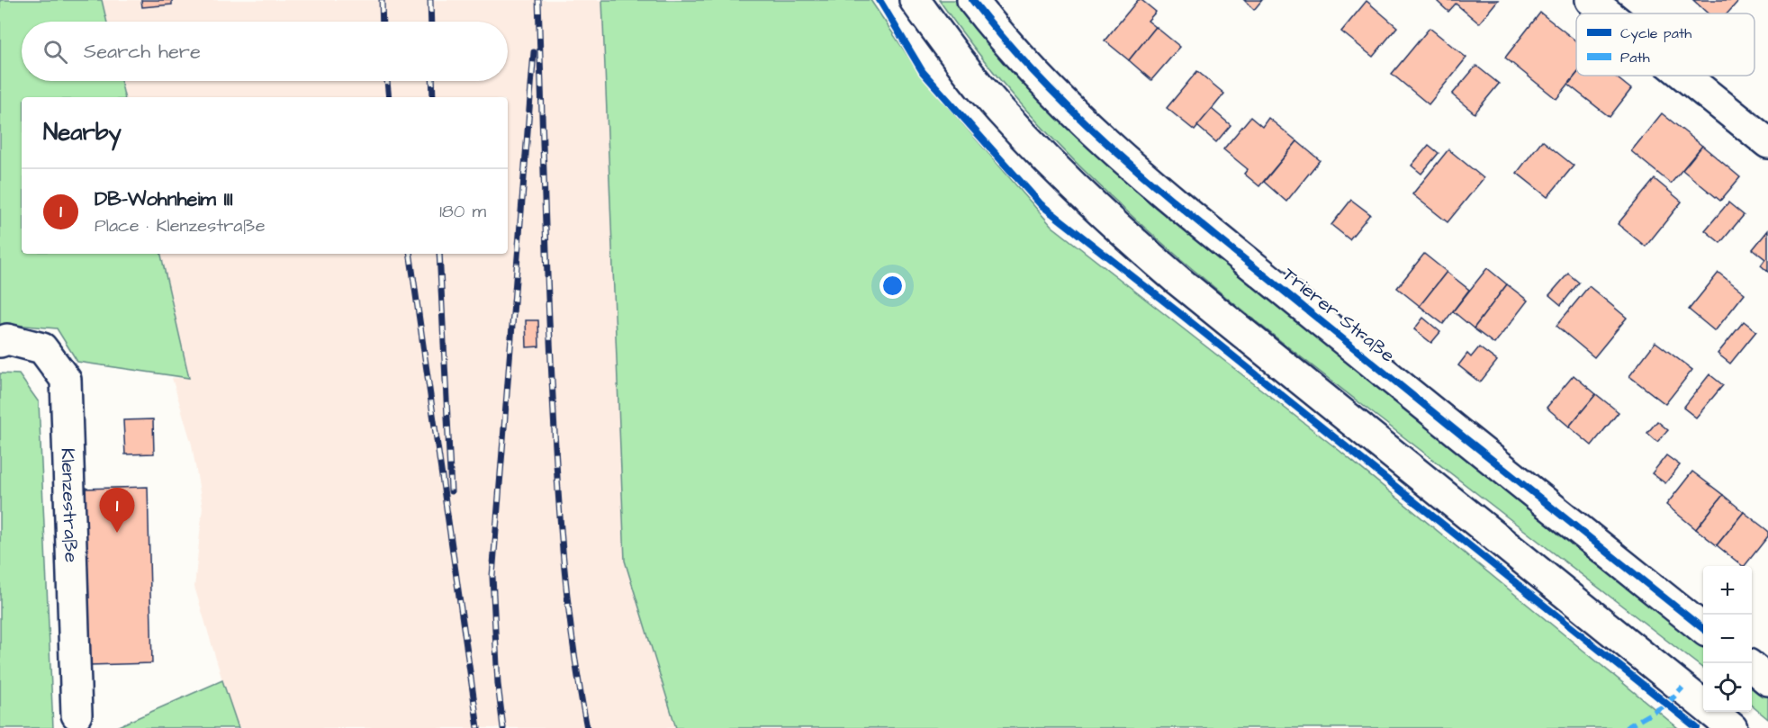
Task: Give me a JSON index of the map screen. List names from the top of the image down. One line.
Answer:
{"streets":{"main road":["Trierer Straße","Klenzestraße"]},"legend":["Cycle path","Path"],"page":{"search":"Search here","heading":"Nearby","list":[{"mark":"1","name":"DB-Wohnheim III","note":"Place · Klenzestraße","value":"180 m"}],"pins":"1","map_buttons":["+","−"]}}
